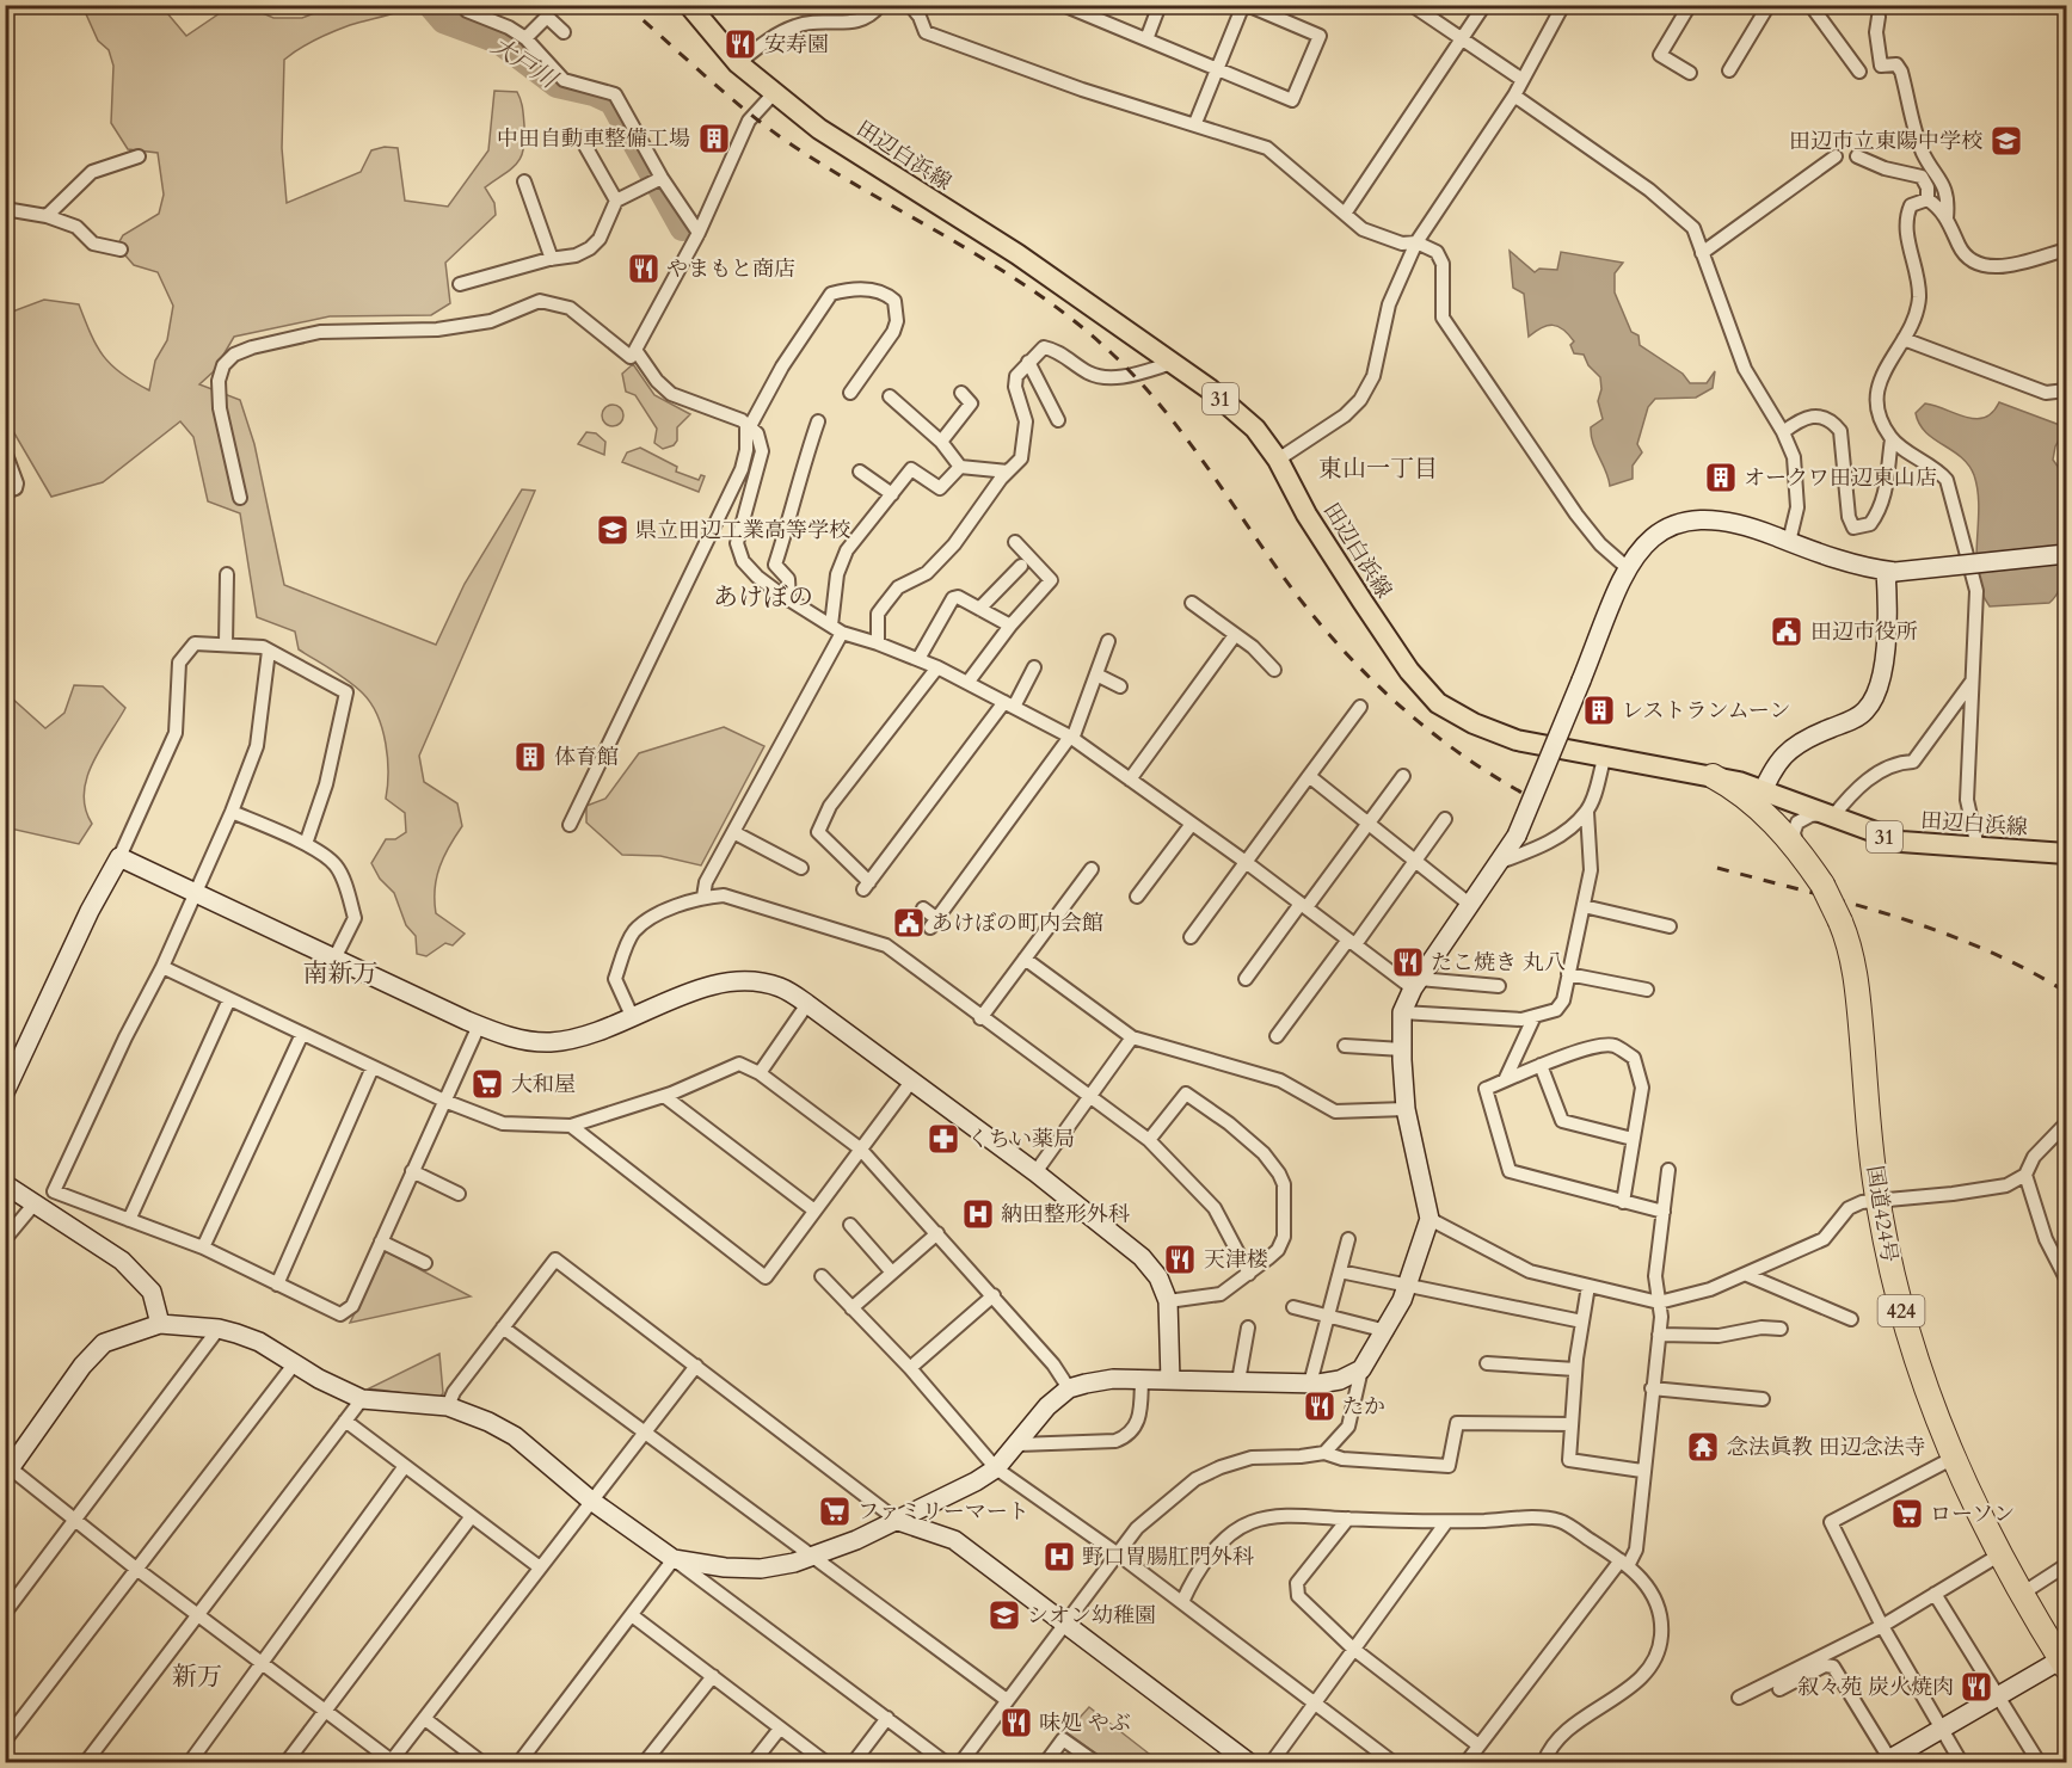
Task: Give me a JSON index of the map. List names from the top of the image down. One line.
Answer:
{"streets":{"highway":["国道424号","424"],"main road":["田辺白浜線","31"]},"crossings":[["田辺白浜線","国道424号"]],"districts":["東山一丁目","あけぼの","南新万","新万"],"water":["大戸川"],"places":{"restaurant":["安寿園","やまもと商店","たこ焼き 丸八","天津楼","たか","叙々苑 炭火焼肉","味処 やぶ"],"building":["中田自動車整備工場","オークワ田辺東山店","レストランムーン","体育館"],"school or university":["田辺市立東陽中学校","県立田辺工業高等学校","シオン幼稚園"],"public building":["田辺市役所","あけぼの町内会館"],"supermarket":["大和屋","ファミリーマート","ローソン"],"pharmacy":["くちい薬局"],"hospital":["納田整形外科","野口胃腸肛門外科"],"temple":["念法眞教 田辺念法寺"]}}
